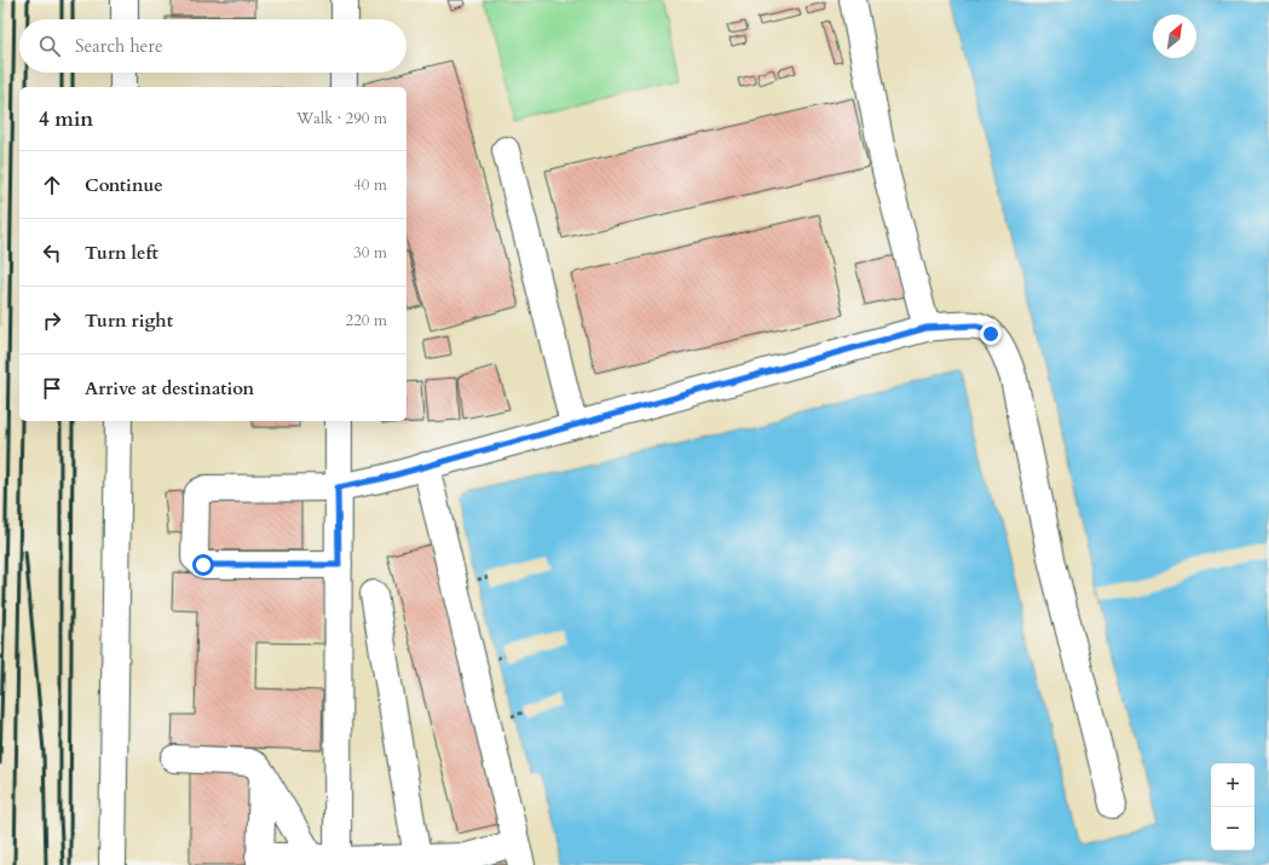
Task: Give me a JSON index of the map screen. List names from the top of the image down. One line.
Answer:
{"north":"top right","page":{"search":"Search here","heading":["4 min","Walk · 290 m"],"list":[["Continue","40 m"],["Turn left","30 m"],["Turn right","220 m"],"Arrive at destination"],"map_buttons":["+","−"]}}
